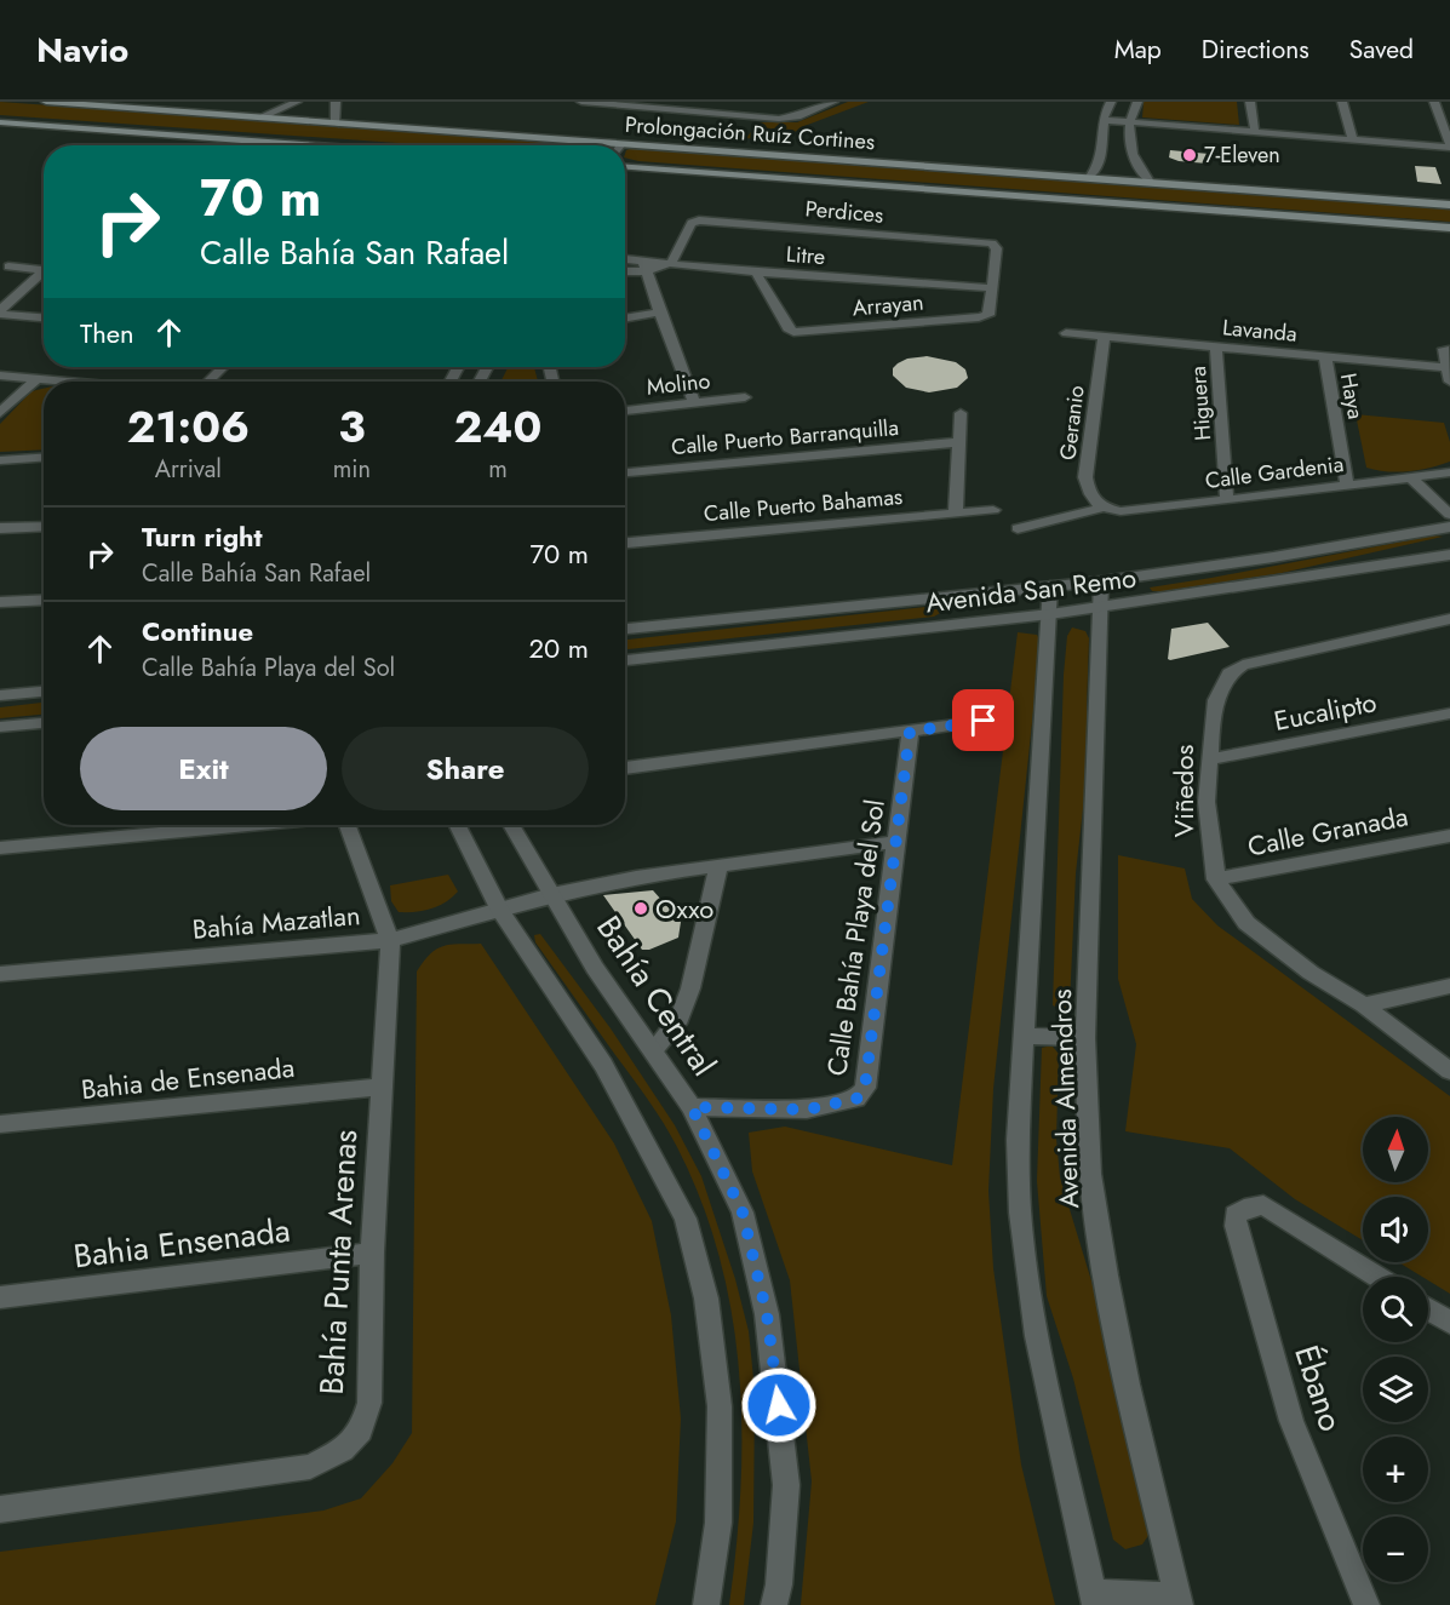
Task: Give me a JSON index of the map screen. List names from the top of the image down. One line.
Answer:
{"streets":{"main road":["Prolongación Ruíz Cortines"],"street":["Perdices","Litre","Arrayan","Lavanda","Molino","Haya","Higuera","Geranio","Calle Puerto Barranquilla","Calle Gardenia","Calle Puerto Bahamas","Avenida San Remo","Eucalipto","Viñedos","Calle Granada","Bahía Mazatlan","Calle Bahía Playa del Sol","Bahía Central","Bahia de Ensenada","Avenida Almendros","Bahia Ensenada","Bahía Punta Arenas","Ébano"]},"crossings":[["Perdices","Litre"],["Perdices","Arrayan"],["Litre","Arrayan"],["Lavanda","Haya"],["Lavanda","Higuera"],["Lavanda","Geranio"],["Haya","Calle Gardenia"],["Higuera","Calle Gardenia"],["Geranio","Calle Gardenia"],["Avenida San Remo","Avenida Almendros"],["Eucalipto","Viñedos"],["Viñedos","Calle Granada"],["Bahía Mazatlan","Calle Bahía Playa del Sol"],["Bahía Mazatlan","Bahía Central"],["Bahía Mazatlan","Bahía Punta Arenas"],["Calle Bahía Playa del Sol","Bahía Central"],["Bahia de Ensenada","Bahía Punta Arenas"],["Bahia Ensenada","Bahía Punta Arenas"]],"places":["7-Eleven","Oxxo"],"north":"top","page":{"header":"Navio","nav":["Map","Directions","Saved"],"turn":["70 m","Calle Bahía San Rafael"],"then":"Then","eta":["21:06","Arrival","3","min","240","m"],"list":[{"name":"Turn right","note":"Calle Bahía San Rafael","value":"70 m"},{"name":"Continue","note":"Calle Bahía Playa del Sol","value":"20 m"}],"buttons":["Exit","Share"],"map_buttons":["+","−"]}}
